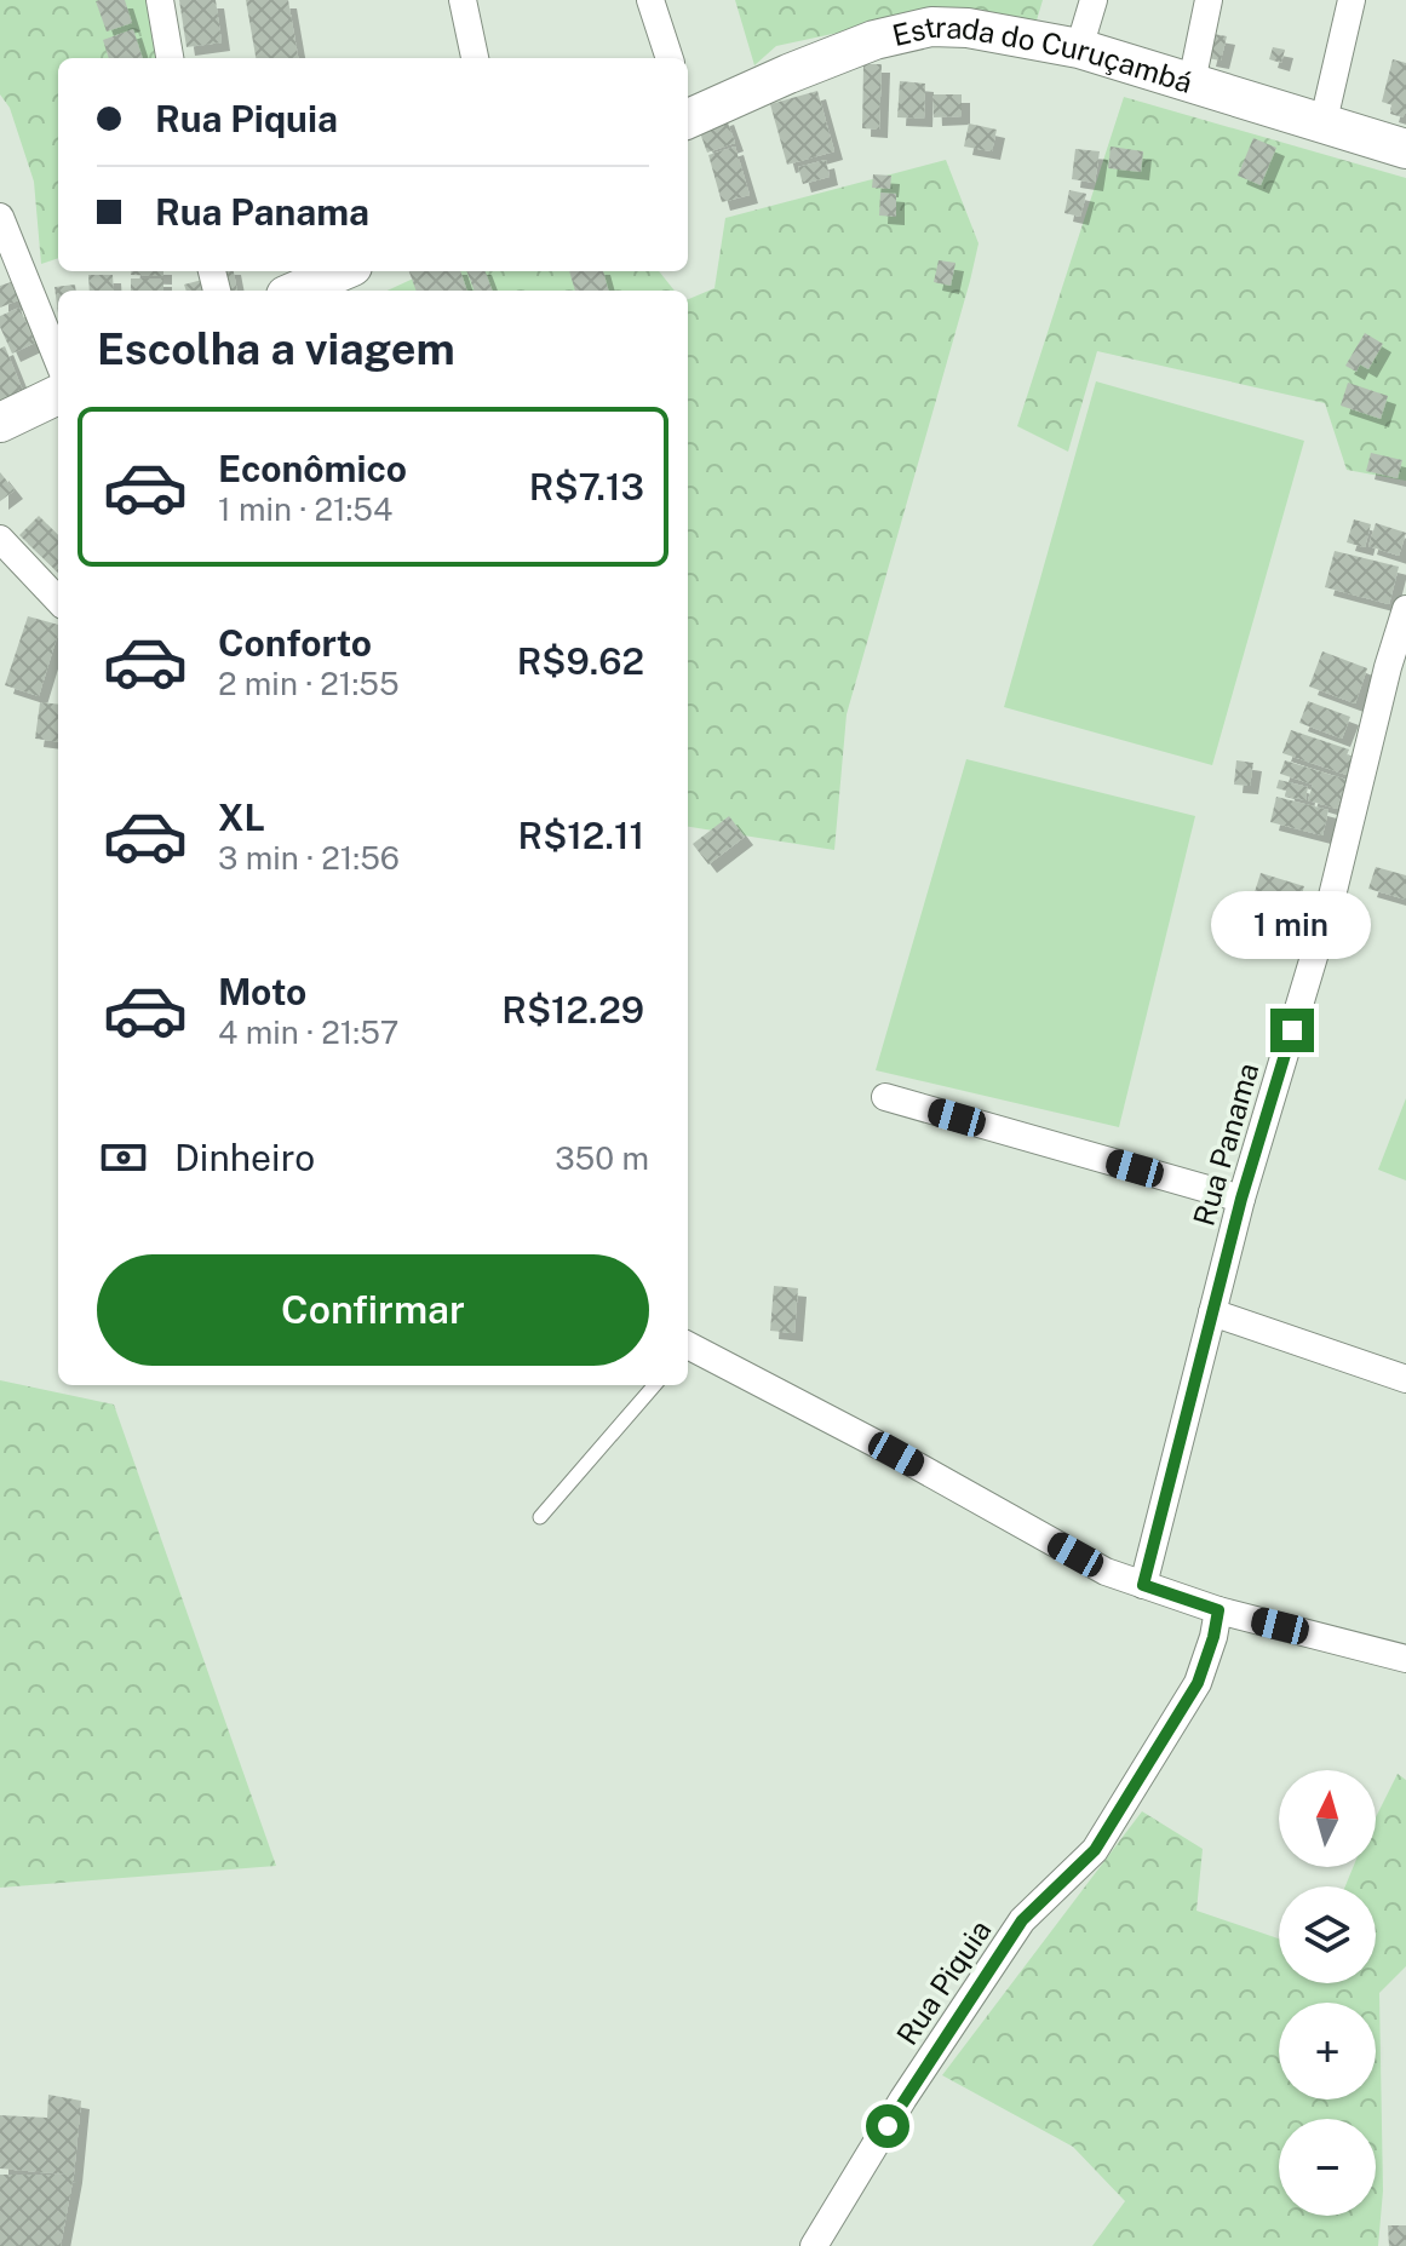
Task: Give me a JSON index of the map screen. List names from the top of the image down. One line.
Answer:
{"streets":{"street":["Estrada do Curuçambá","Rua Panama","Rua Piquia"]},"north":"top","page":{"banner":["Rua Piquia","Rua Panama"],"heading":"Escolha a viagem","list":[{"name":"Econômico","note":"1 min · 21:54","value":"R$7.13"},{"name":"Conforto","note":"2 min · 21:55","value":"R$9.62"},{"name":"XL","note":"3 min · 21:56","value":"R$12.11"},{"name":"Moto","note":"4 min · 21:57","value":"R$12.29"}],"bubble":"1 min","pay":["Dinheiro","350 m"],"buttons":"Confirmar","map_buttons":["+","−"]}}
